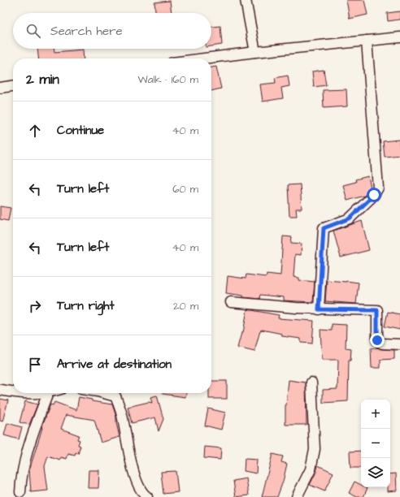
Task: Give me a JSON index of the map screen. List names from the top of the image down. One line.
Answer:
{"page":{"search":"Search here","heading":["2 min","Walk · 160 m"],"list":[["Continue","40 m"],["Turn left","60 m"],["Turn left","40 m"],["Turn right","20 m"],"Arrive at destination"],"map_buttons":["+","−"]}}
